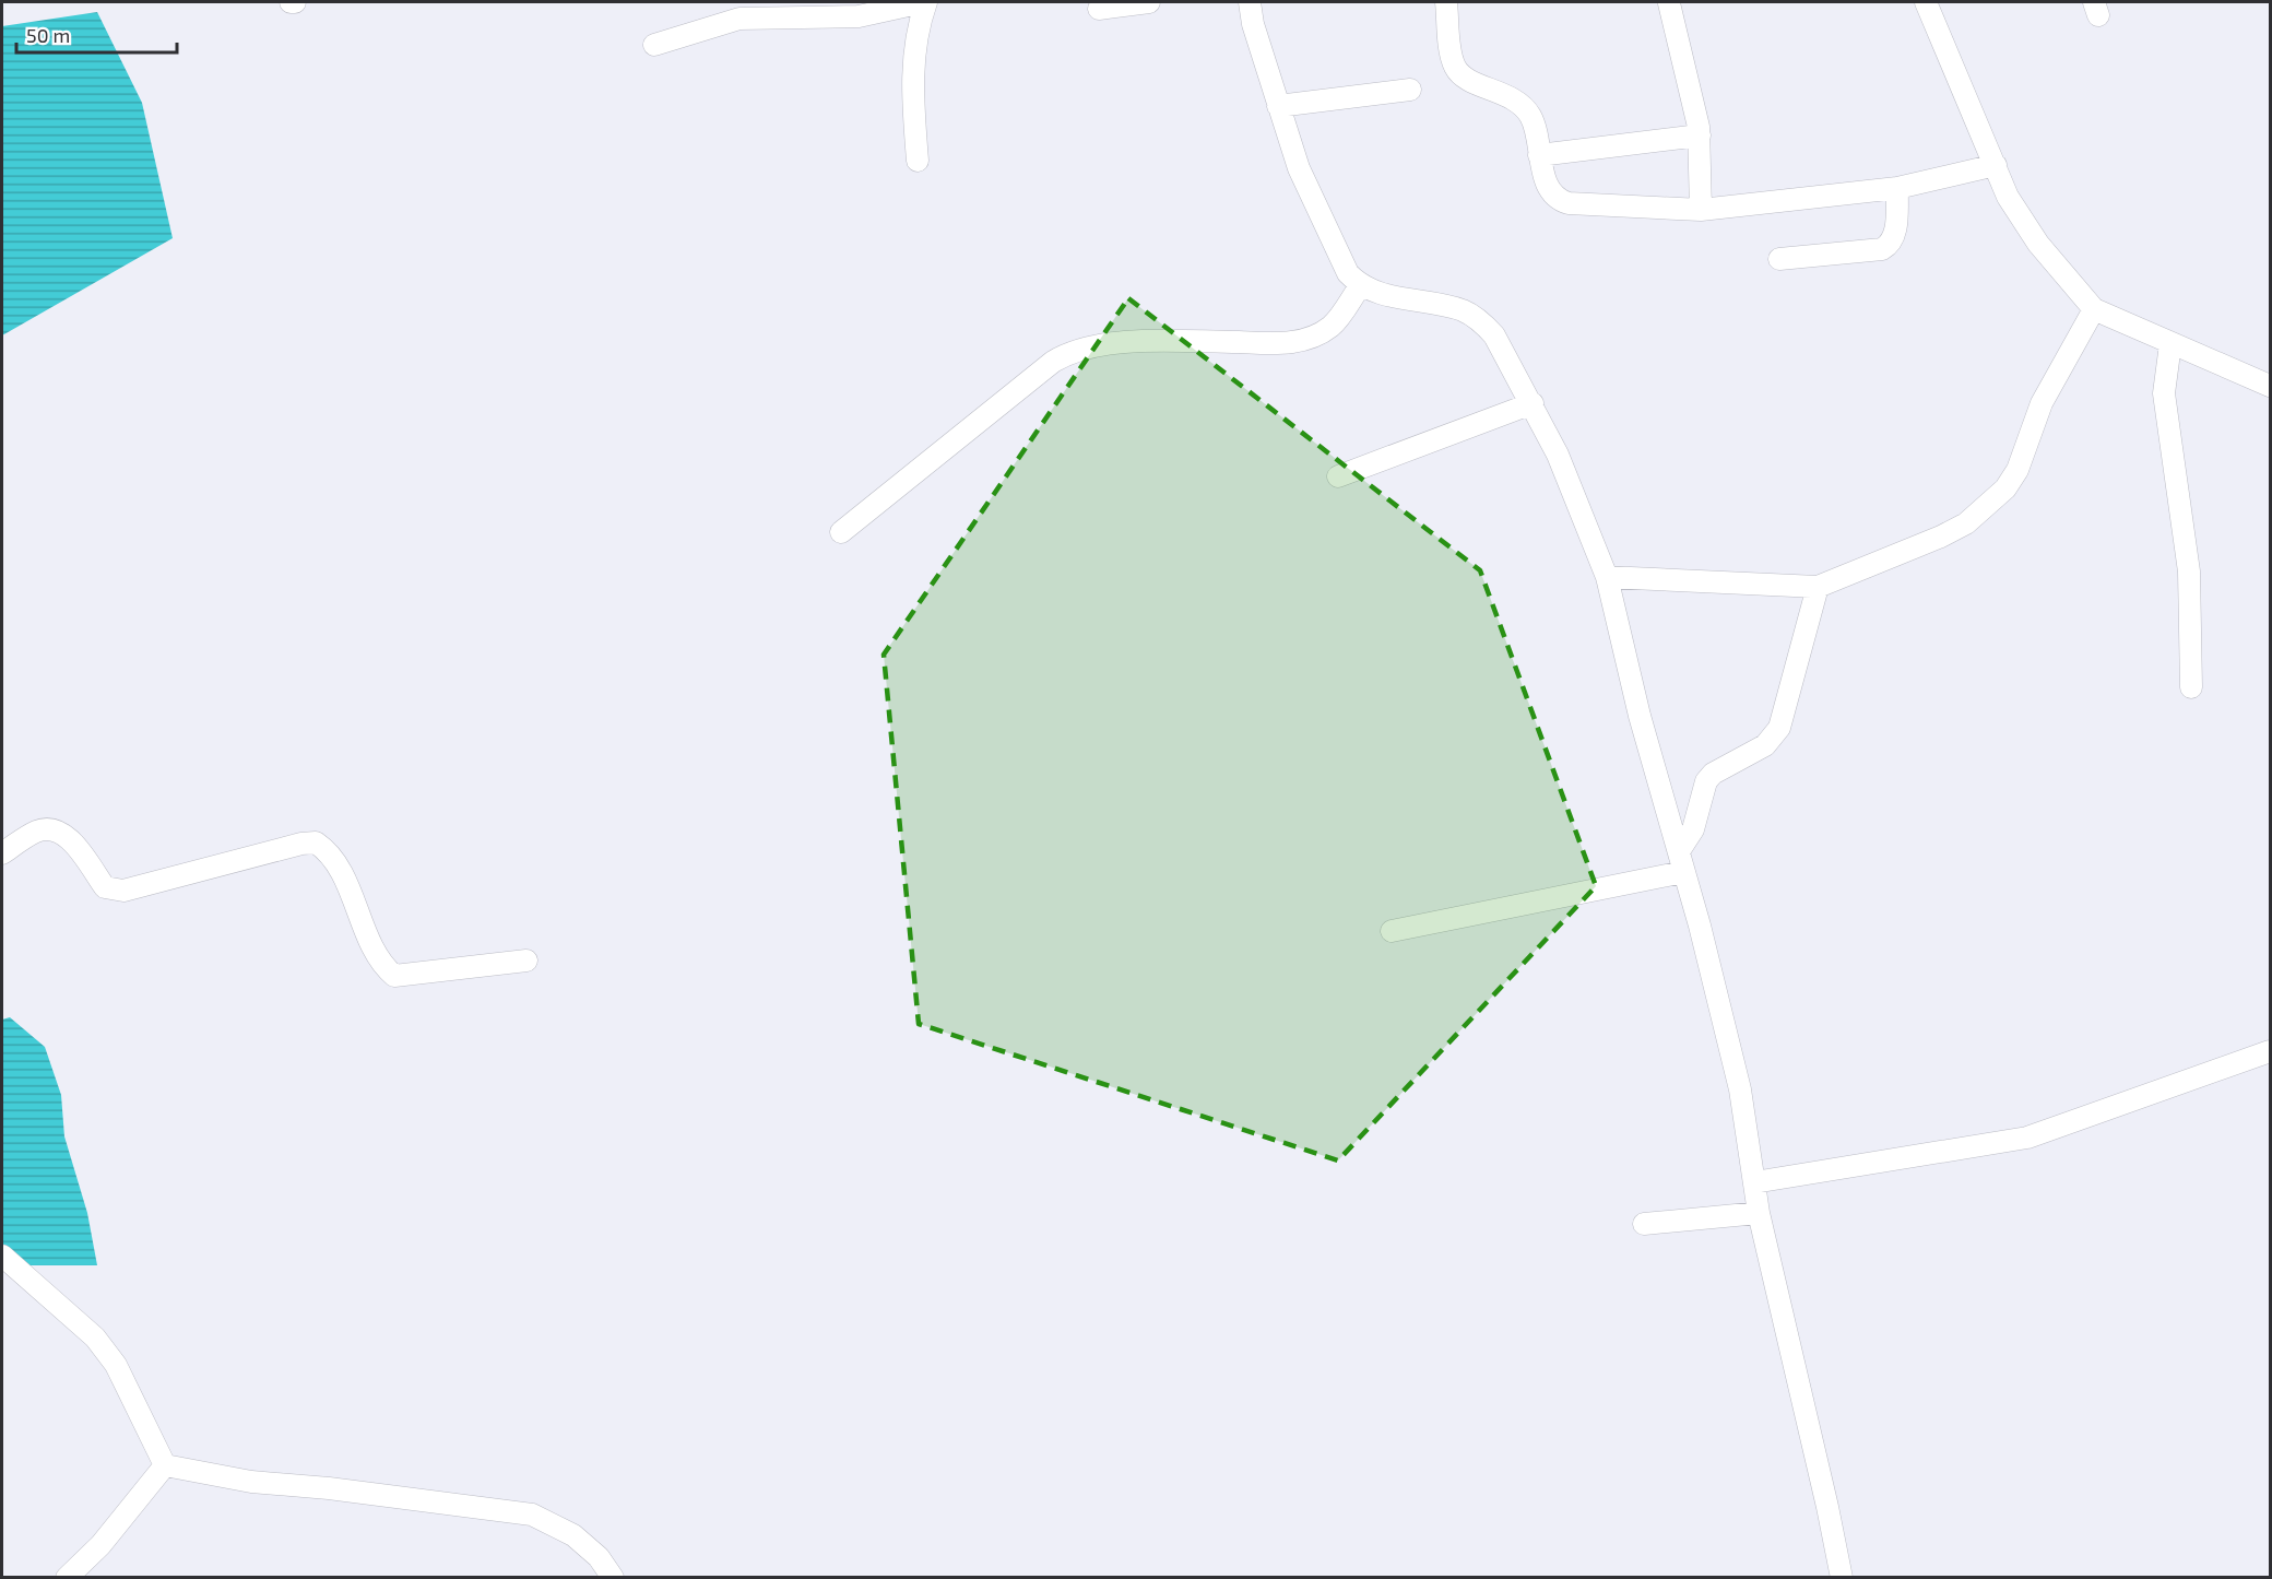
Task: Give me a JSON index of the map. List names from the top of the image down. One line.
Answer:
{"scale_bar":"50 m"}
